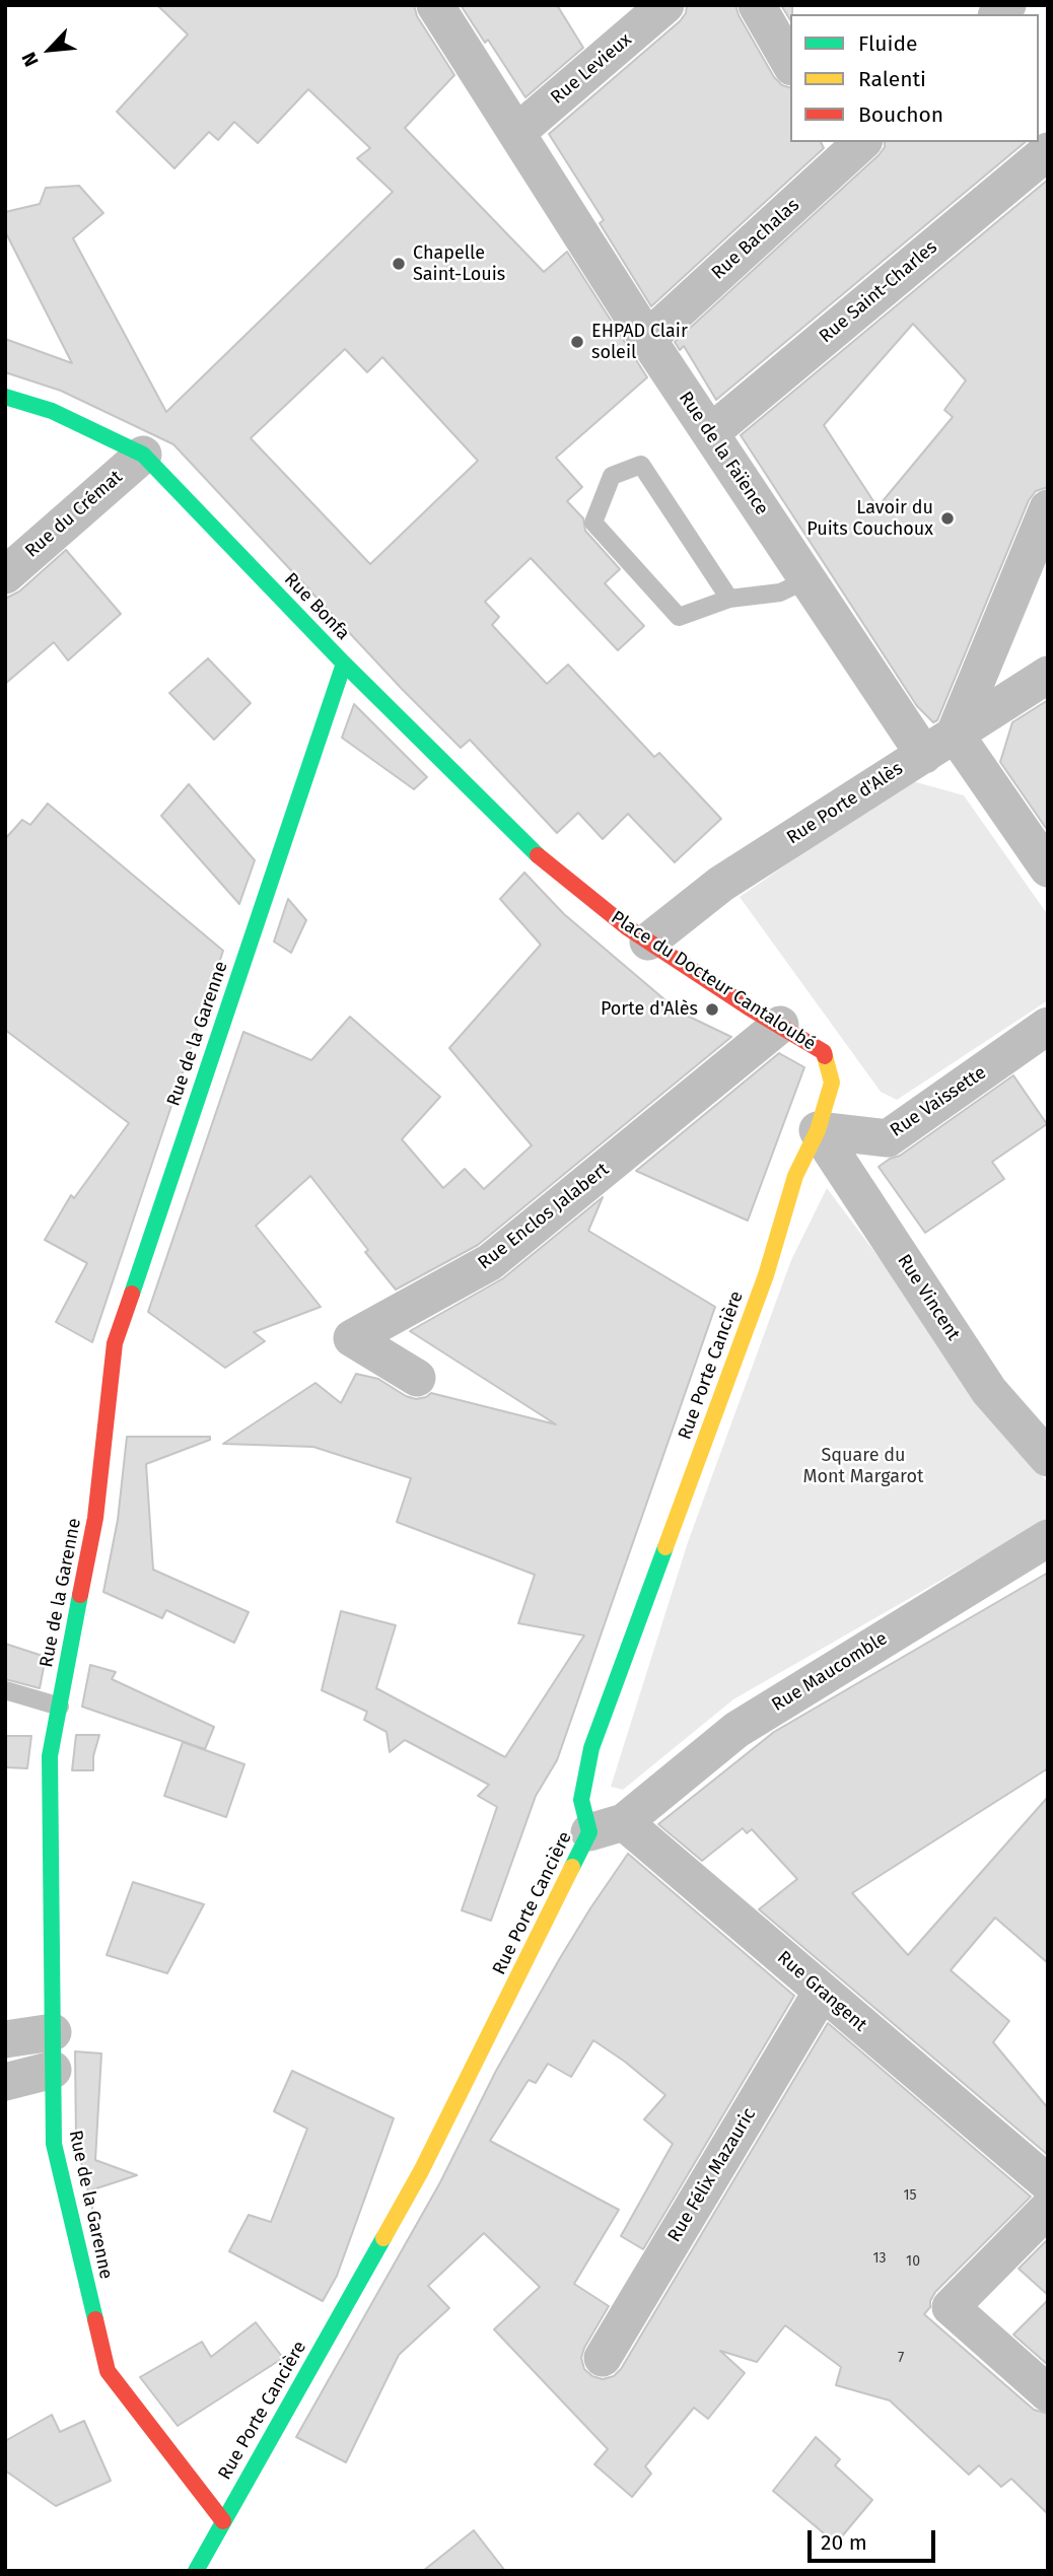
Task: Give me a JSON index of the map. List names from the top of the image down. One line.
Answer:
{"streets":{"street":["Rue Levieux","Rue Bachalas","Rue Saint-Charles","Rue de la Faïence","Rue du Crémat","Rue Bonfa","Rue Porte d'Alès","Place du Docteur Cantaloubé","Rue de la Garenne","Rue Vaissette","Rue Enclos Jalabert","Rue Vincent","Rue Porte Cancière","Rue Maucomble","Rue Grangent","Rue Félix Mazauric"]},"crossings":[["Rue Levieux","Rue de la Faïence"],["Rue Bachalas","Rue de la Faïence"],["Rue Saint-Charles","Rue de la Faïence"],["Rue de la Faïence","Rue Porte d'Alès"],["Rue du Crémat","Rue Bonfa"],["Rue Bonfa","Place du Docteur Cantaloubé"],["Rue Bonfa","Rue de la Garenne"],["Rue Porte d'Alès","Place du Docteur Cantaloubé"],["Place du Docteur Cantaloubé","Rue Vaissette"],["Place du Docteur Cantaloubé","Rue Enclos Jalabert"],["Place du Docteur Cantaloubé","Rue Vincent"],["Place du Docteur Cantaloubé","Rue Porte Cancière"],["Rue de la Garenne","Rue Porte Cancière"],["Rue Vaissette","Rue Vincent"],["Rue Vaissette","Rue Porte Cancière"],["Rue Vincent","Rue Porte Cancière"],["Rue Porte Cancière","Rue Maucomble"],["Rue Porte Cancière","Rue Grangent"],["Rue Maucomble","Rue Grangent"],["Rue Grangent","Rue Félix Mazauric"]],"parks":["Square du Mont Margarot"],"places":["Chapelle Saint-Louis","EHPAD Clair soleil","Lavoir du Puits Couchoux","Porte d'Alès"],"house_numbers":["15","13","10","7"],"legend":["Fluide","Ralenti","Bouchon"],"scale_bar":"20 m","north":"bottom left"}
